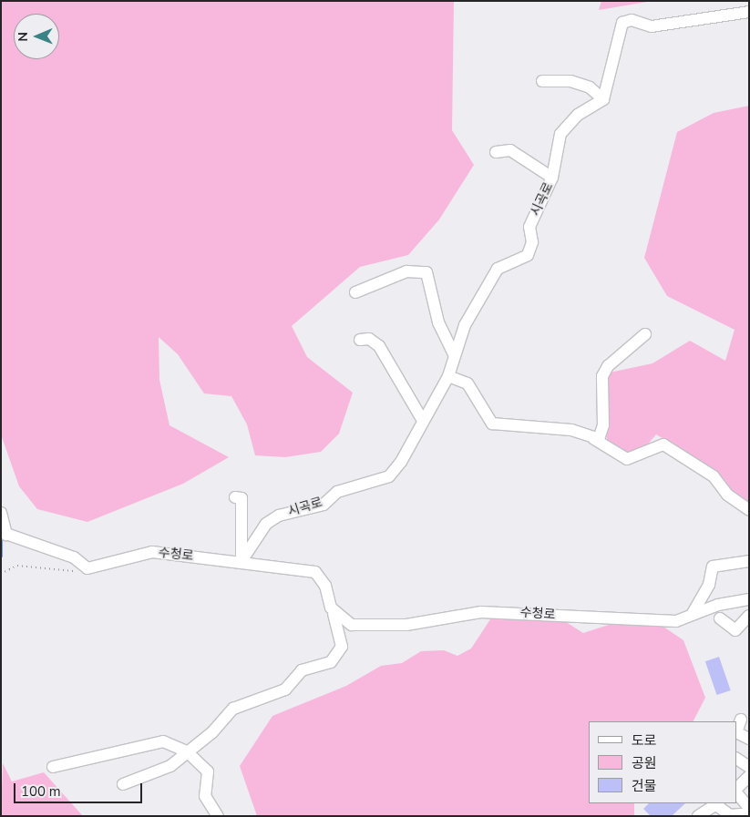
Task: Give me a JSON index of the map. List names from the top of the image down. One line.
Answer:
{"streets":{"street":["시곡로","수청로"]},"crossings":[["시곡로","수청로"]],"legend":["도로","공원","건물"],"scale_bar":"100 m","north":"left"}
